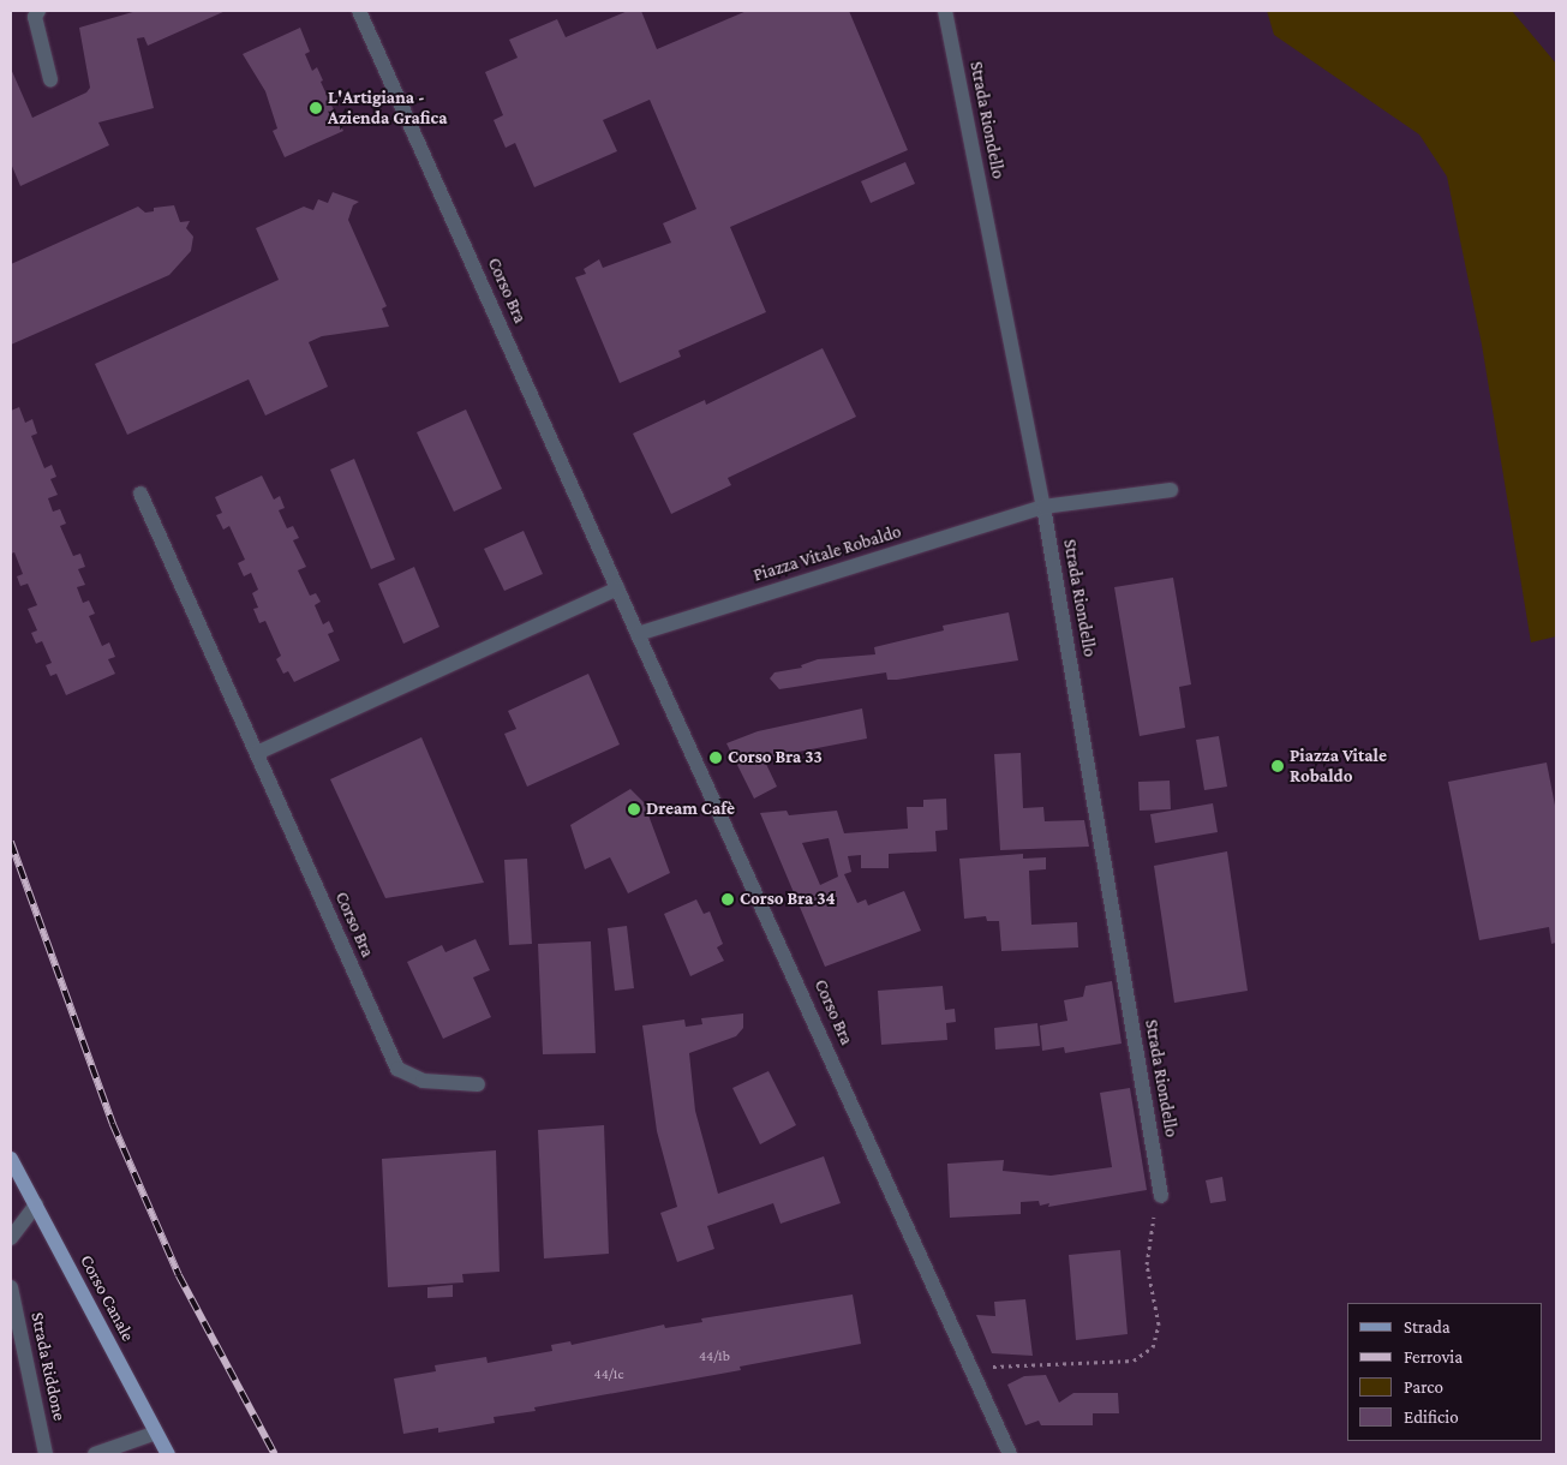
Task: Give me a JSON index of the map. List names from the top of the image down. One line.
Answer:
{"streets":{"main road":["Corso Canale"],"street":["Strada Riondello","Corso Bra","Piazza Vitale Robaldo","Strada Riddone"]},"crossings":[["Strada Riondello","Piazza Vitale Robaldo"],["Corso Bra","Piazza Vitale Robaldo"]],"places":["L'Artigiana - Azienda Grafica","Corso Bra 33","Piazza Vitale Robaldo","Dream Cafè","Corso Bra 34"],"house_numbers":["44/1b","44/1c"],"legend":["Strada","Ferrovia","Parco","Edificio"]}
